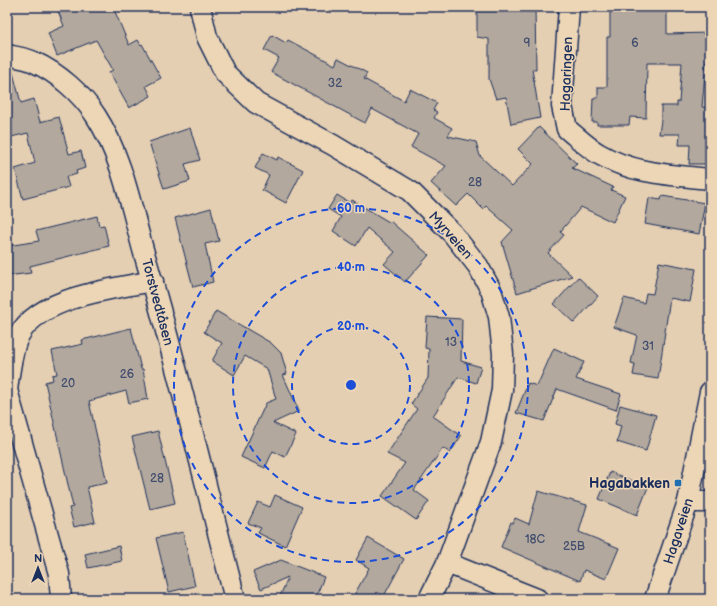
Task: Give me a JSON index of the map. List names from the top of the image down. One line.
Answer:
{"streets":{"street":["Hagaringen","Myrveien","Torstvedtåsen","Hagaveien"]},"places":{"transit":["Hagabakken"]},"house_numbers":["9","6","32","28","13","31","26","20","28","18C","25B"],"north":"top","rings":["60 m","40 m","20 m"]}
